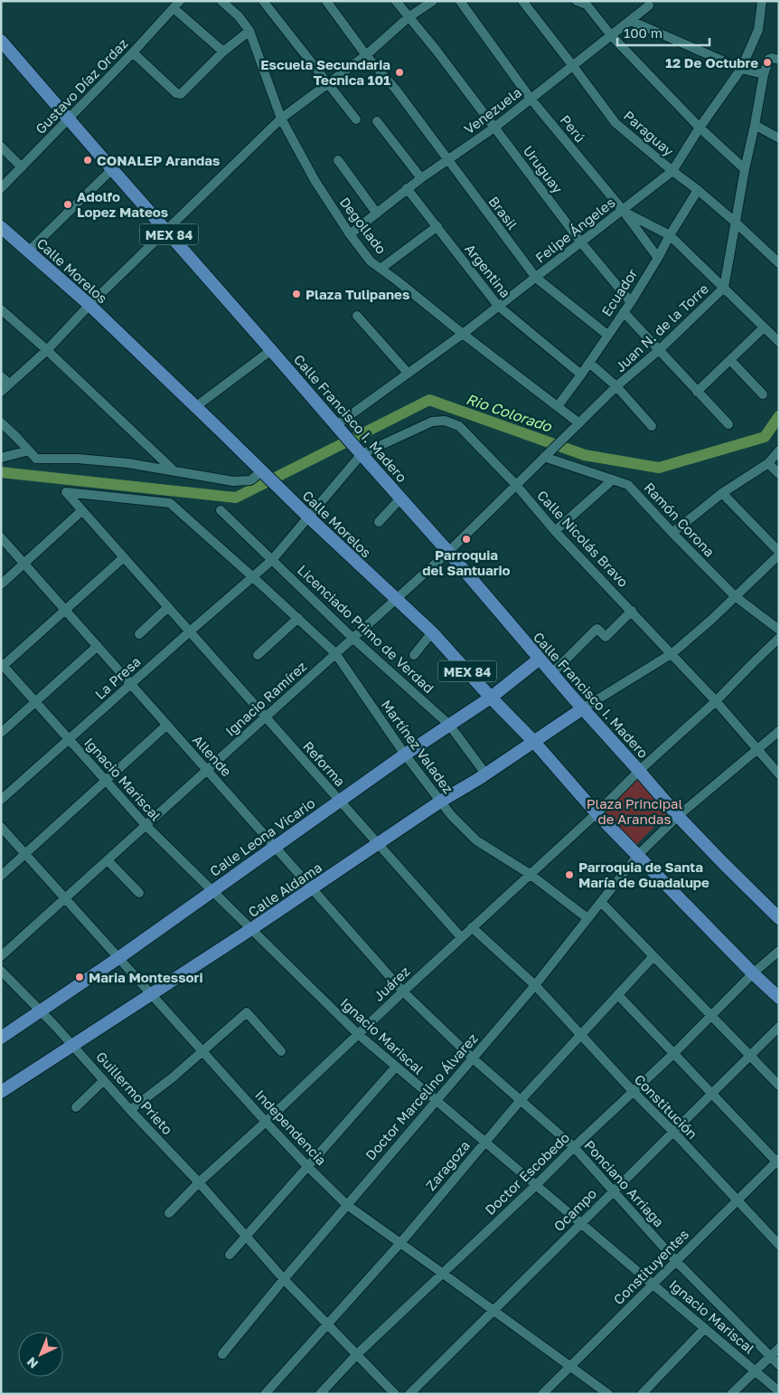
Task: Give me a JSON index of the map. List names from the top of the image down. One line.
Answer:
{"streets":{"main road":["MEX 84","Calle Morelos","Calle Francisco I. Madero","Calle Leona Vicario","Calle Aldama"],"street":["Gustavo Díaz Ordaz","Venezuela","Perú","Paraguay","Uruguay","Brasil","Degollado","Felipe Ángeles","Argentina","Ecuador","Juan N. de la Torre","Ramón Corona","Calle Nicolás Bravo","Licenciado Primo de Verdad","La Presa","Ignacio Ramírez","Martínez Valadez","Allende","Reforma","Ignacio Mariscal","Juárez","Guillermo Prieto","Doctor Marcelino Álvarez","Constitución","Independencia","Zaragoza","Doctor Escobedo","Ponciano Arriaga","Ocampo","Constituyentes"]},"crossings":[["Gustavo Díaz Ordaz","Calle Francisco I. Madero"],["Venezuela","Perú"],["Venezuela","Paraguay"],["Venezuela","Uruguay"],["Venezuela","Brasil"],["Venezuela","Degollado"],["Venezuela","Argentina"],["Perú","Felipe Ángeles"],["Perú","Ecuador"],["Paraguay","Felipe Ángeles"],["Paraguay","Ecuador"],["Paraguay","Juan N. de la Torre"],["Uruguay","Felipe Ángeles"],["Uruguay","Ecuador"],["Brasil","Felipe Ángeles"],["Brasil","Ecuador"],["Degollado","Felipe Ángeles"],["Degollado","Ecuador"],["Degollado","Juan N. de la Torre"],["Felipe Ángeles","Argentina"],["Felipe Ángeles","Calle Francisco I. Madero"],["MEX 84","Calle Morelos"],["MEX 84","Calle Francisco I. Madero"],["MEX 84","Doctor Marcelino Álvarez"],["MEX 84","Doctor Escobedo"],["Calle Morelos","La Presa"],["Calle Morelos","Ignacio Ramírez"],["Calle Morelos","Calle Leona Vicario"],["Calle Morelos","Calle Aldama"],["Calle Morelos","Juárez"],["Calle Morelos","Doctor Marcelino Álvarez"],["Argentina","Ecuador"],["Juan N. de la Torre","Calle Francisco I. Madero"],["Juan N. de la Torre","Ramón Corona"],["Juan N. de la Torre","Calle Nicolás Bravo"],["Juan N. de la Torre","Ignacio Ramírez"],["Calle Francisco I. Madero","Calle Nicolás Bravo"],["Calle Francisco I. Madero","La Presa"],["Calle Francisco I. Madero","Ignacio Ramírez"],["Calle Francisco I. Madero","Calle Leona Vicario"],["Calle Francisco I. Madero","Calle Aldama"],["Calle Francisco I. Madero","Juárez"],["Calle Francisco I. Madero","Doctor Marcelino Álvarez"],["Calle Nicolás Bravo","La Presa"],["Calle Nicolás Bravo","Juárez"],["Calle Nicolás Bravo","Doctor Marcelino Álvarez"],["Licenciado Primo de Verdad","La Presa"],["Licenciado Primo de Verdad","Ignacio Ramírez"],["Licenciado Primo de Verdad","Calle Leona Vicario"],["Licenciado Primo de Verdad","Calle Aldama"],["La Presa","Martínez Valadez"],["La Presa","Allende"],["La Presa","Reforma"],["La Presa","Ignacio Mariscal"],["Ignacio Ramírez","Martínez Valadez"],["Ignacio Ramírez","Allende"],["Ignacio Ramírez","Reforma"],["Ignacio Ramírez","Ignacio Mariscal"],["Ignacio Ramírez","Independencia"],["Martínez Valadez","Reforma"],["Martínez Valadez","Calle Leona Vicario"],["Martínez Valadez","Calle Aldama"],["Martínez Valadez","Juárez"],["Martínez Valadez","Doctor Marcelino Álvarez"],["Allende","Calle Leona Vicario"],["Allende","Calle Aldama"],["Allende","Juárez"],["Allende","Ponciano Arriaga"],["Reforma","Calle Leona Vicario"],["Reforma","Calle Aldama"],["Reforma","Juárez"],["Ignacio Mariscal","Calle Leona Vicario"],["Ignacio Mariscal","Calle Aldama"],["Ignacio Mariscal","Juárez"],["Ignacio Mariscal","Doctor Marcelino Álvarez"],["Ignacio Mariscal","Zaragoza"],["Ignacio Mariscal","Doctor Escobedo"],["Ignacio Mariscal","Ocampo"],["Ignacio Mariscal","Constituyentes"],["Calle Leona Vicario","Guillermo Prieto"],["Calle Leona Vicario","Independencia"],["Calle Aldama","Guillermo Prieto"],["Calle Aldama","Independencia"],["Juárez","Guillermo Prieto"],["Juárez","Constitución"],["Juárez","Independencia"],["Juárez","Ponciano Arriaga"],["Guillermo Prieto","Doctor Marcelino Álvarez"],["Guillermo Prieto","Zaragoza"],["Guillermo Prieto","Doctor Escobedo"],["Doctor Marcelino Álvarez","Constitución"],["Doctor Marcelino Álvarez","Independencia"],["Doctor Marcelino Álvarez","Ponciano Arriaga"],["Constitución","Zaragoza"],["Constitución","Doctor Escobedo"],["Constitución","Ocampo"],["Constitución","Constituyentes"],["Independencia","Zaragoza"],["Independencia","Doctor Escobedo"],["Independencia","Ocampo"],["Independencia","Constituyentes"],["Zaragoza","Ponciano Arriaga"],["Doctor Escobedo","Ponciano Arriaga"],["Ponciano Arriaga","Ocampo"],["Ponciano Arriaga","Constituyentes"]],"water":["Rio Colorado"],"parks":["Plaza Principal de Arandas"],"places":["12 De Octubre","Escuela Secundaria Tecnica 101","CONALEP Arandas","Adolfo Lopez Mateos","Plaza Tulipanes","Parroquia del Santuario","Parroquia de Santa María de Guadalupe","Maria Montessori"],"scale_bar":"100 m","north":"bottom left"}
